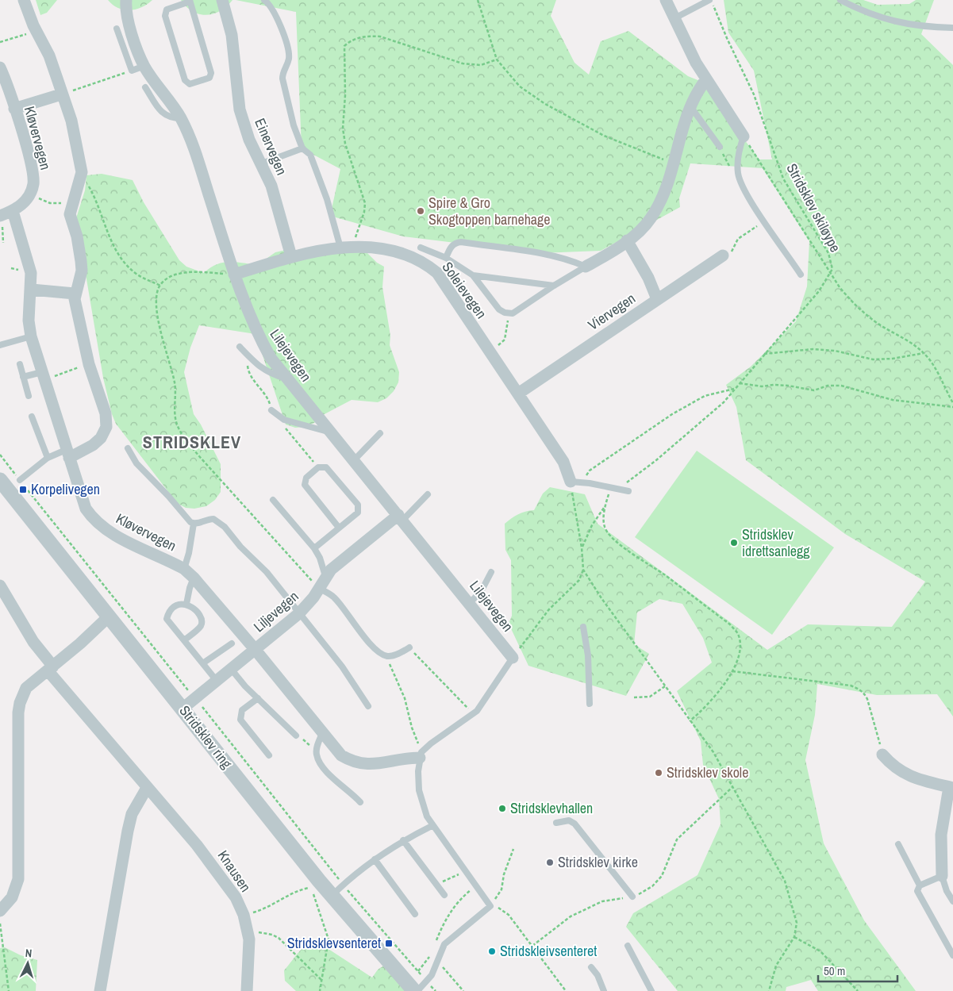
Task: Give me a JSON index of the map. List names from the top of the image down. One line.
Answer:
{"streets":{"street":["Kløvervegen","Einervegen","Soleievegen","Viervegen","Lilejevegen","Liljevegen","Stridsklev ring","Knausen"],"path":["Stridsklev skiløype"]},"crossings":[["Kløvervegen","Liljevegen"],["Einervegen","Soleievegen"],["Soleievegen","Viervegen"],["Soleievegen","Lilejevegen"],["Lilejevegen","Liljevegen"],["Liljevegen","Stridsklev ring"]],"districts":["STRIDSKLEV"],"places":{"other":["Spire & Gro Skogtoppen barnehage","Stridsklev idrettsanlegg","Stridsklev skole","Stridsklevhallen","Stridsklev kirke","Stridskleivsenteret"],"transit":["Korpelivegen","Stridsklevsenteret"]},"scale_bar":"50 m","north":"top"}
